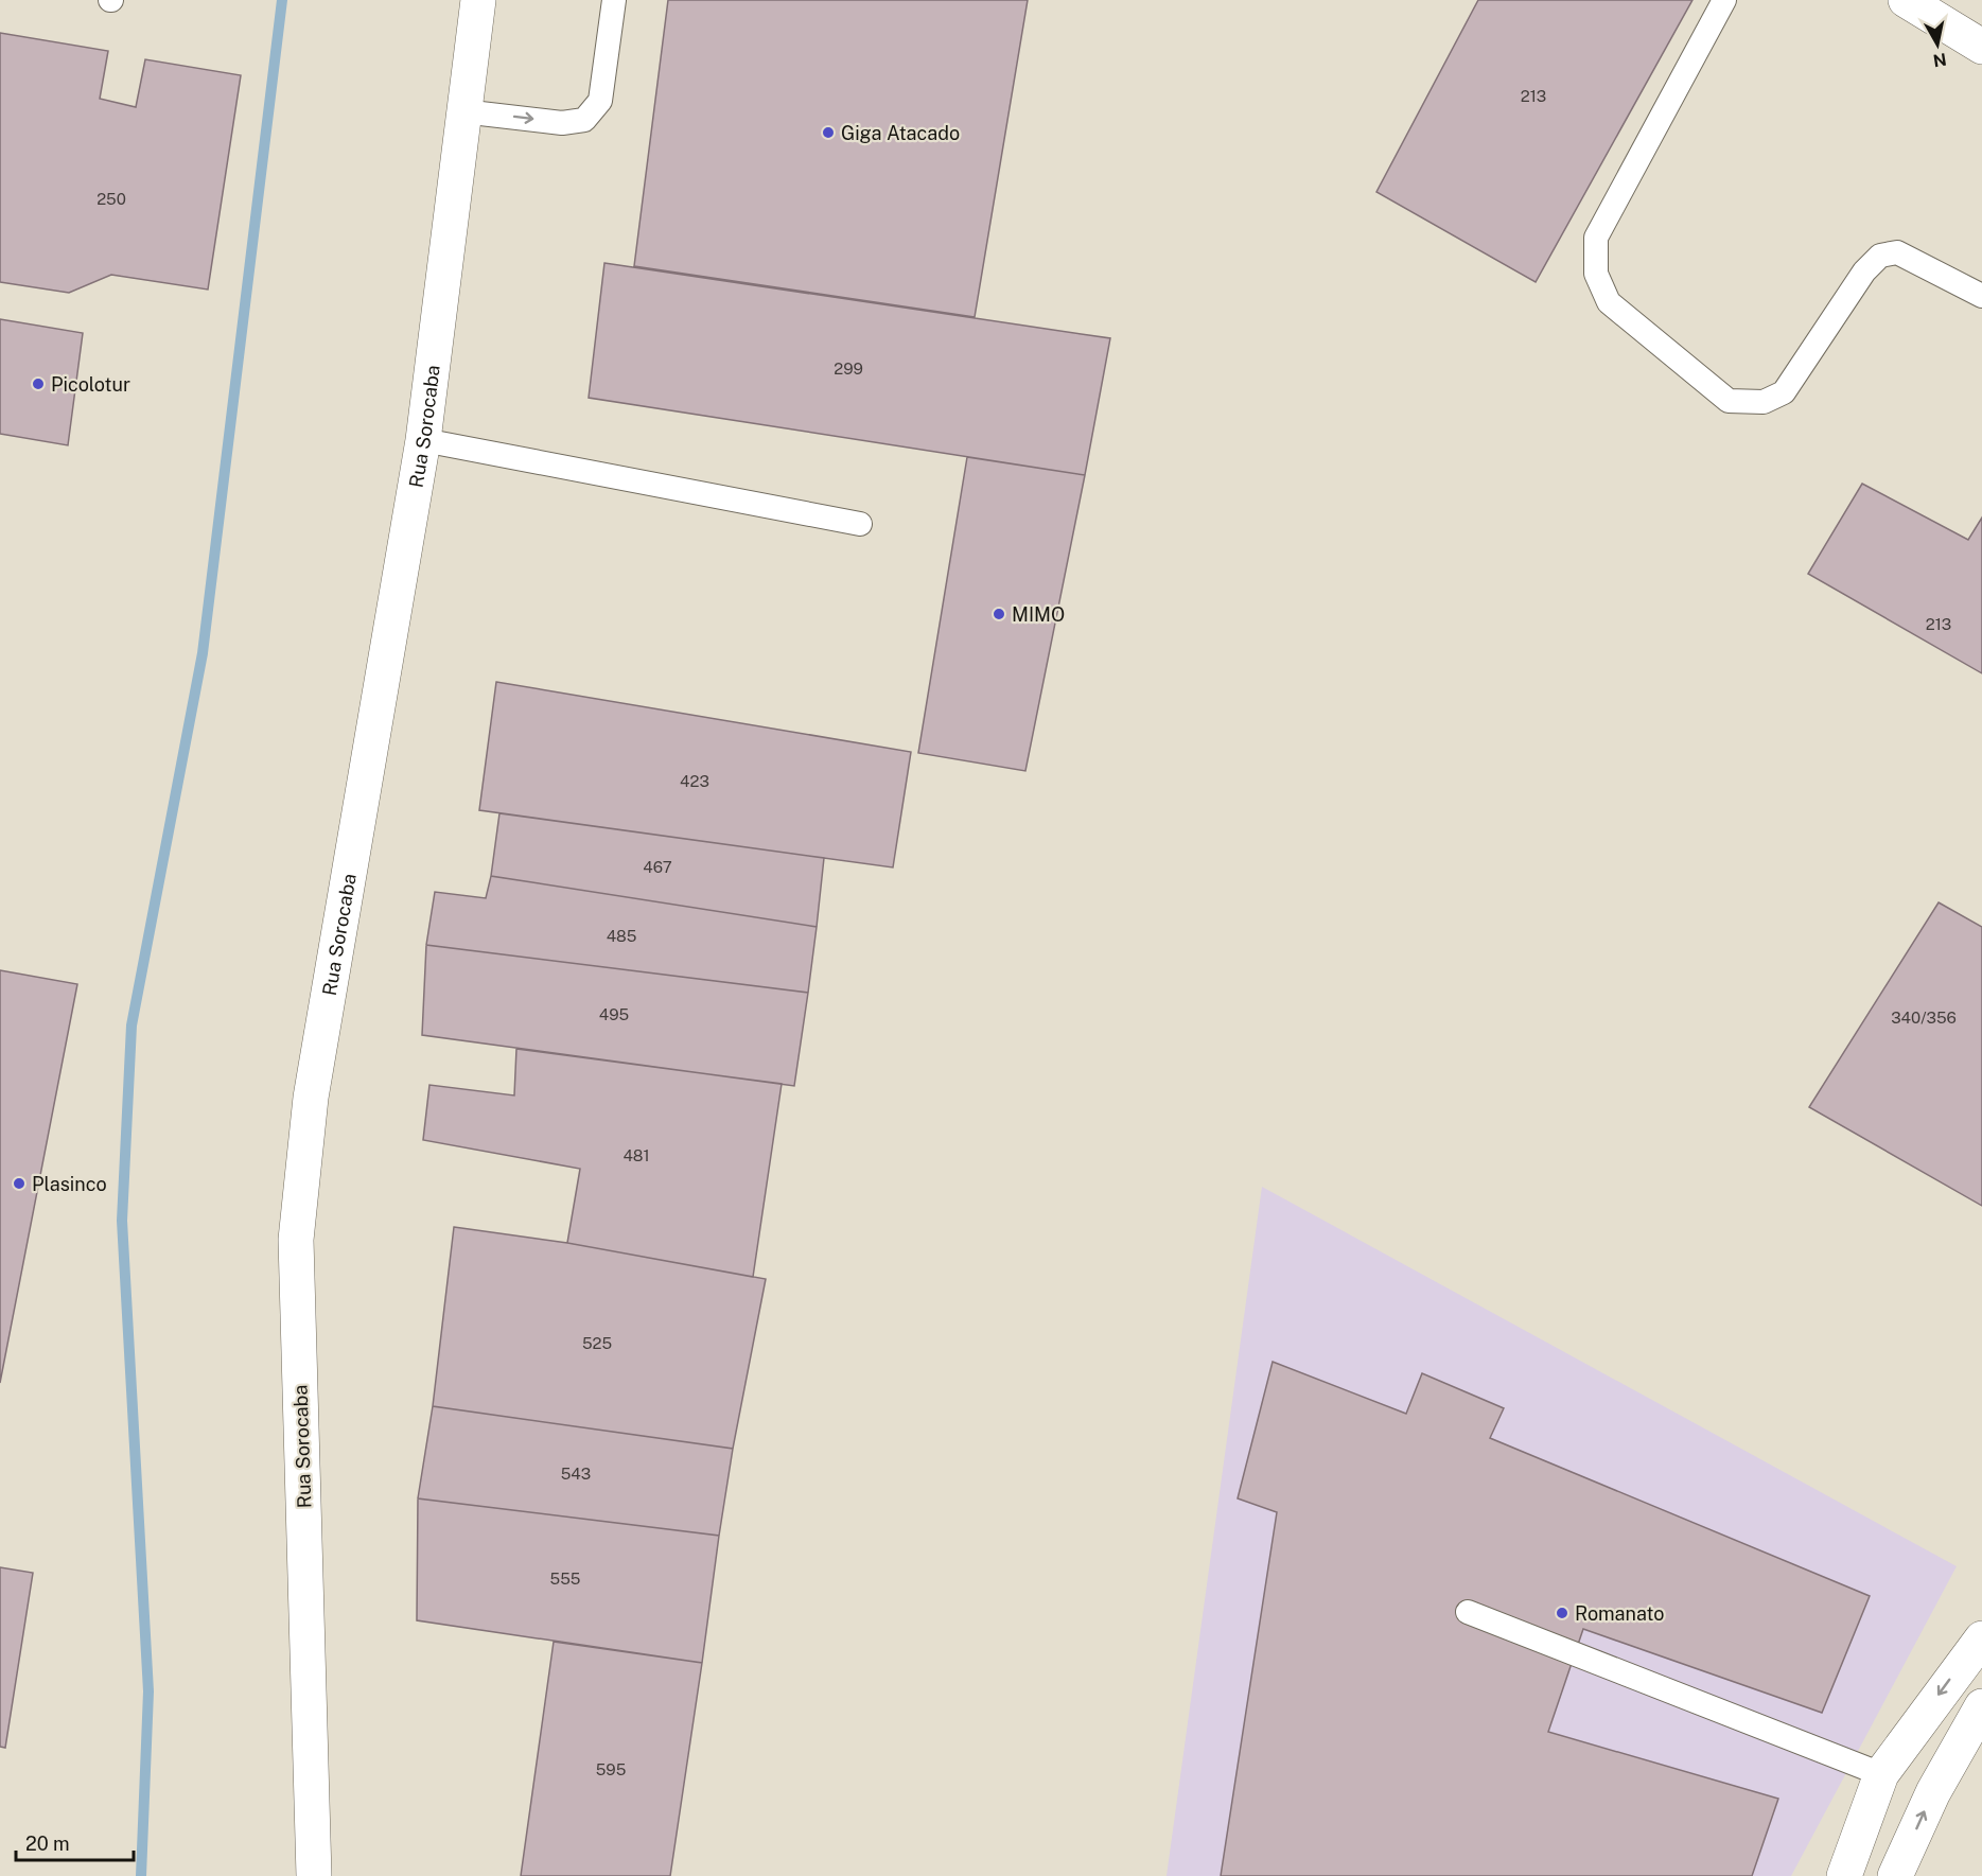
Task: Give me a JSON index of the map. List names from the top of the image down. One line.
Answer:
{"streets":{"street":["Rua Sorocaba"]},"places":["Giga Atacado","Picolotur","MIMO","Plasinco","Romanato"],"house_numbers":["213","250","299","213","423","467","485","495","340/356","481","525","543","555","595"],"scale_bar":"20 m","north":"bottom"}
